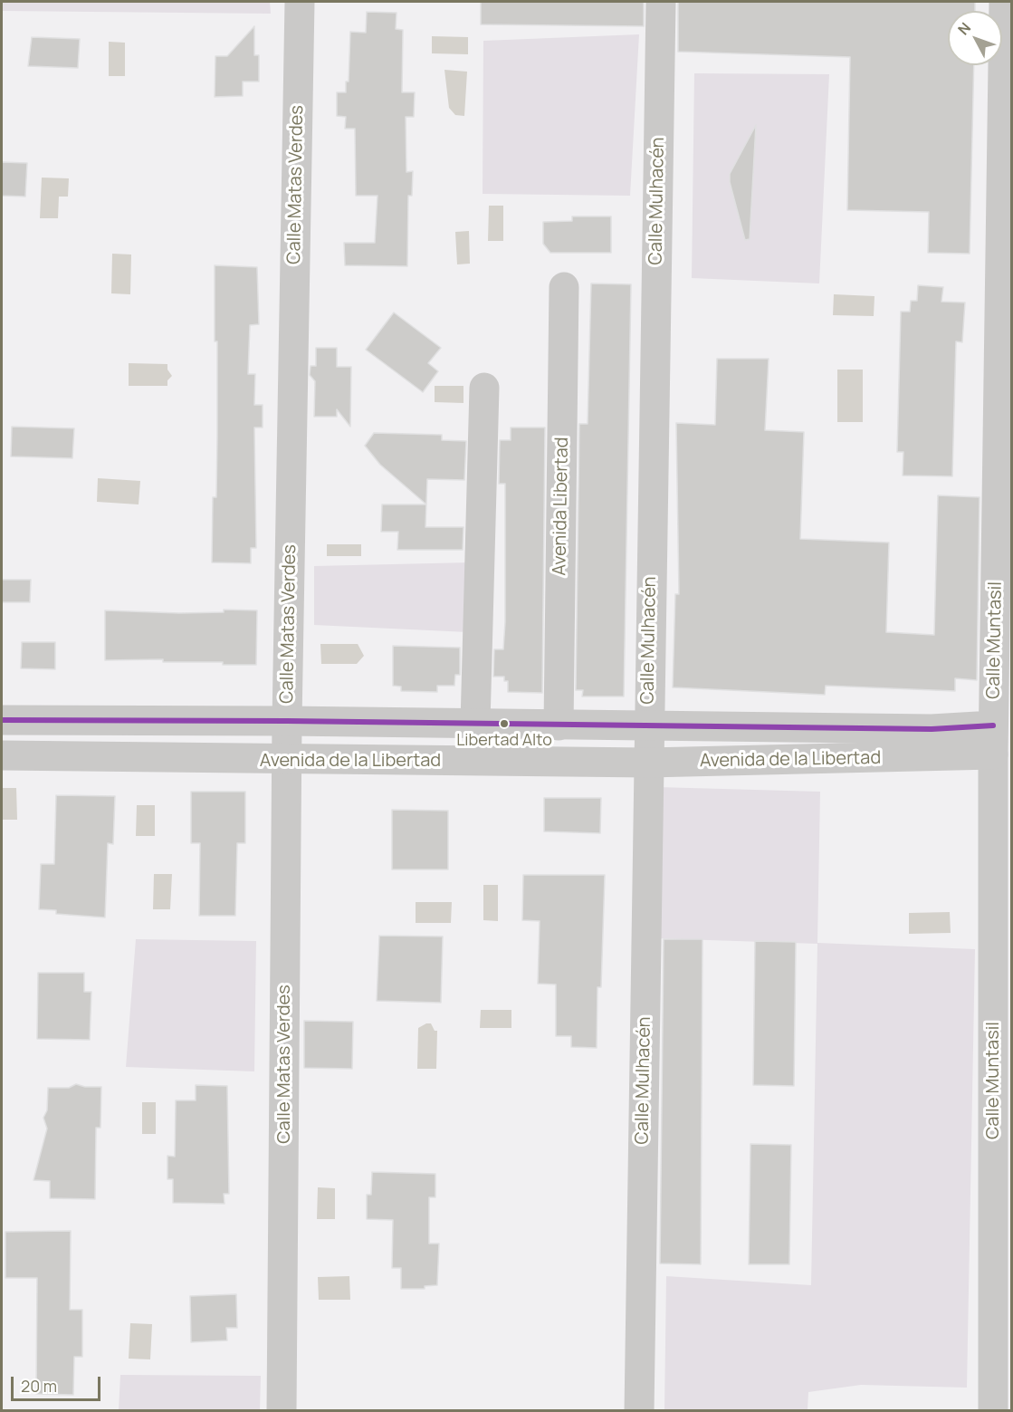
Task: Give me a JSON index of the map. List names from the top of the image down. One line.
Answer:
{"streets":{"street":["Calle Matas Verdes","Calle Mulhacén","Avenida Libertad","Calle Muntasil","Avenida de la Libertad"]},"crossings":[["Calle Matas Verdes","Avenida de la Libertad"],["Calle Mulhacén","Avenida de la Libertad"],["Avenida Libertad","Avenida de la Libertad"],["Calle Muntasil","Avenida de la Libertad"]],"places":["Libertad Alto"],"scale_bar":"20 m","north":"top left"}
